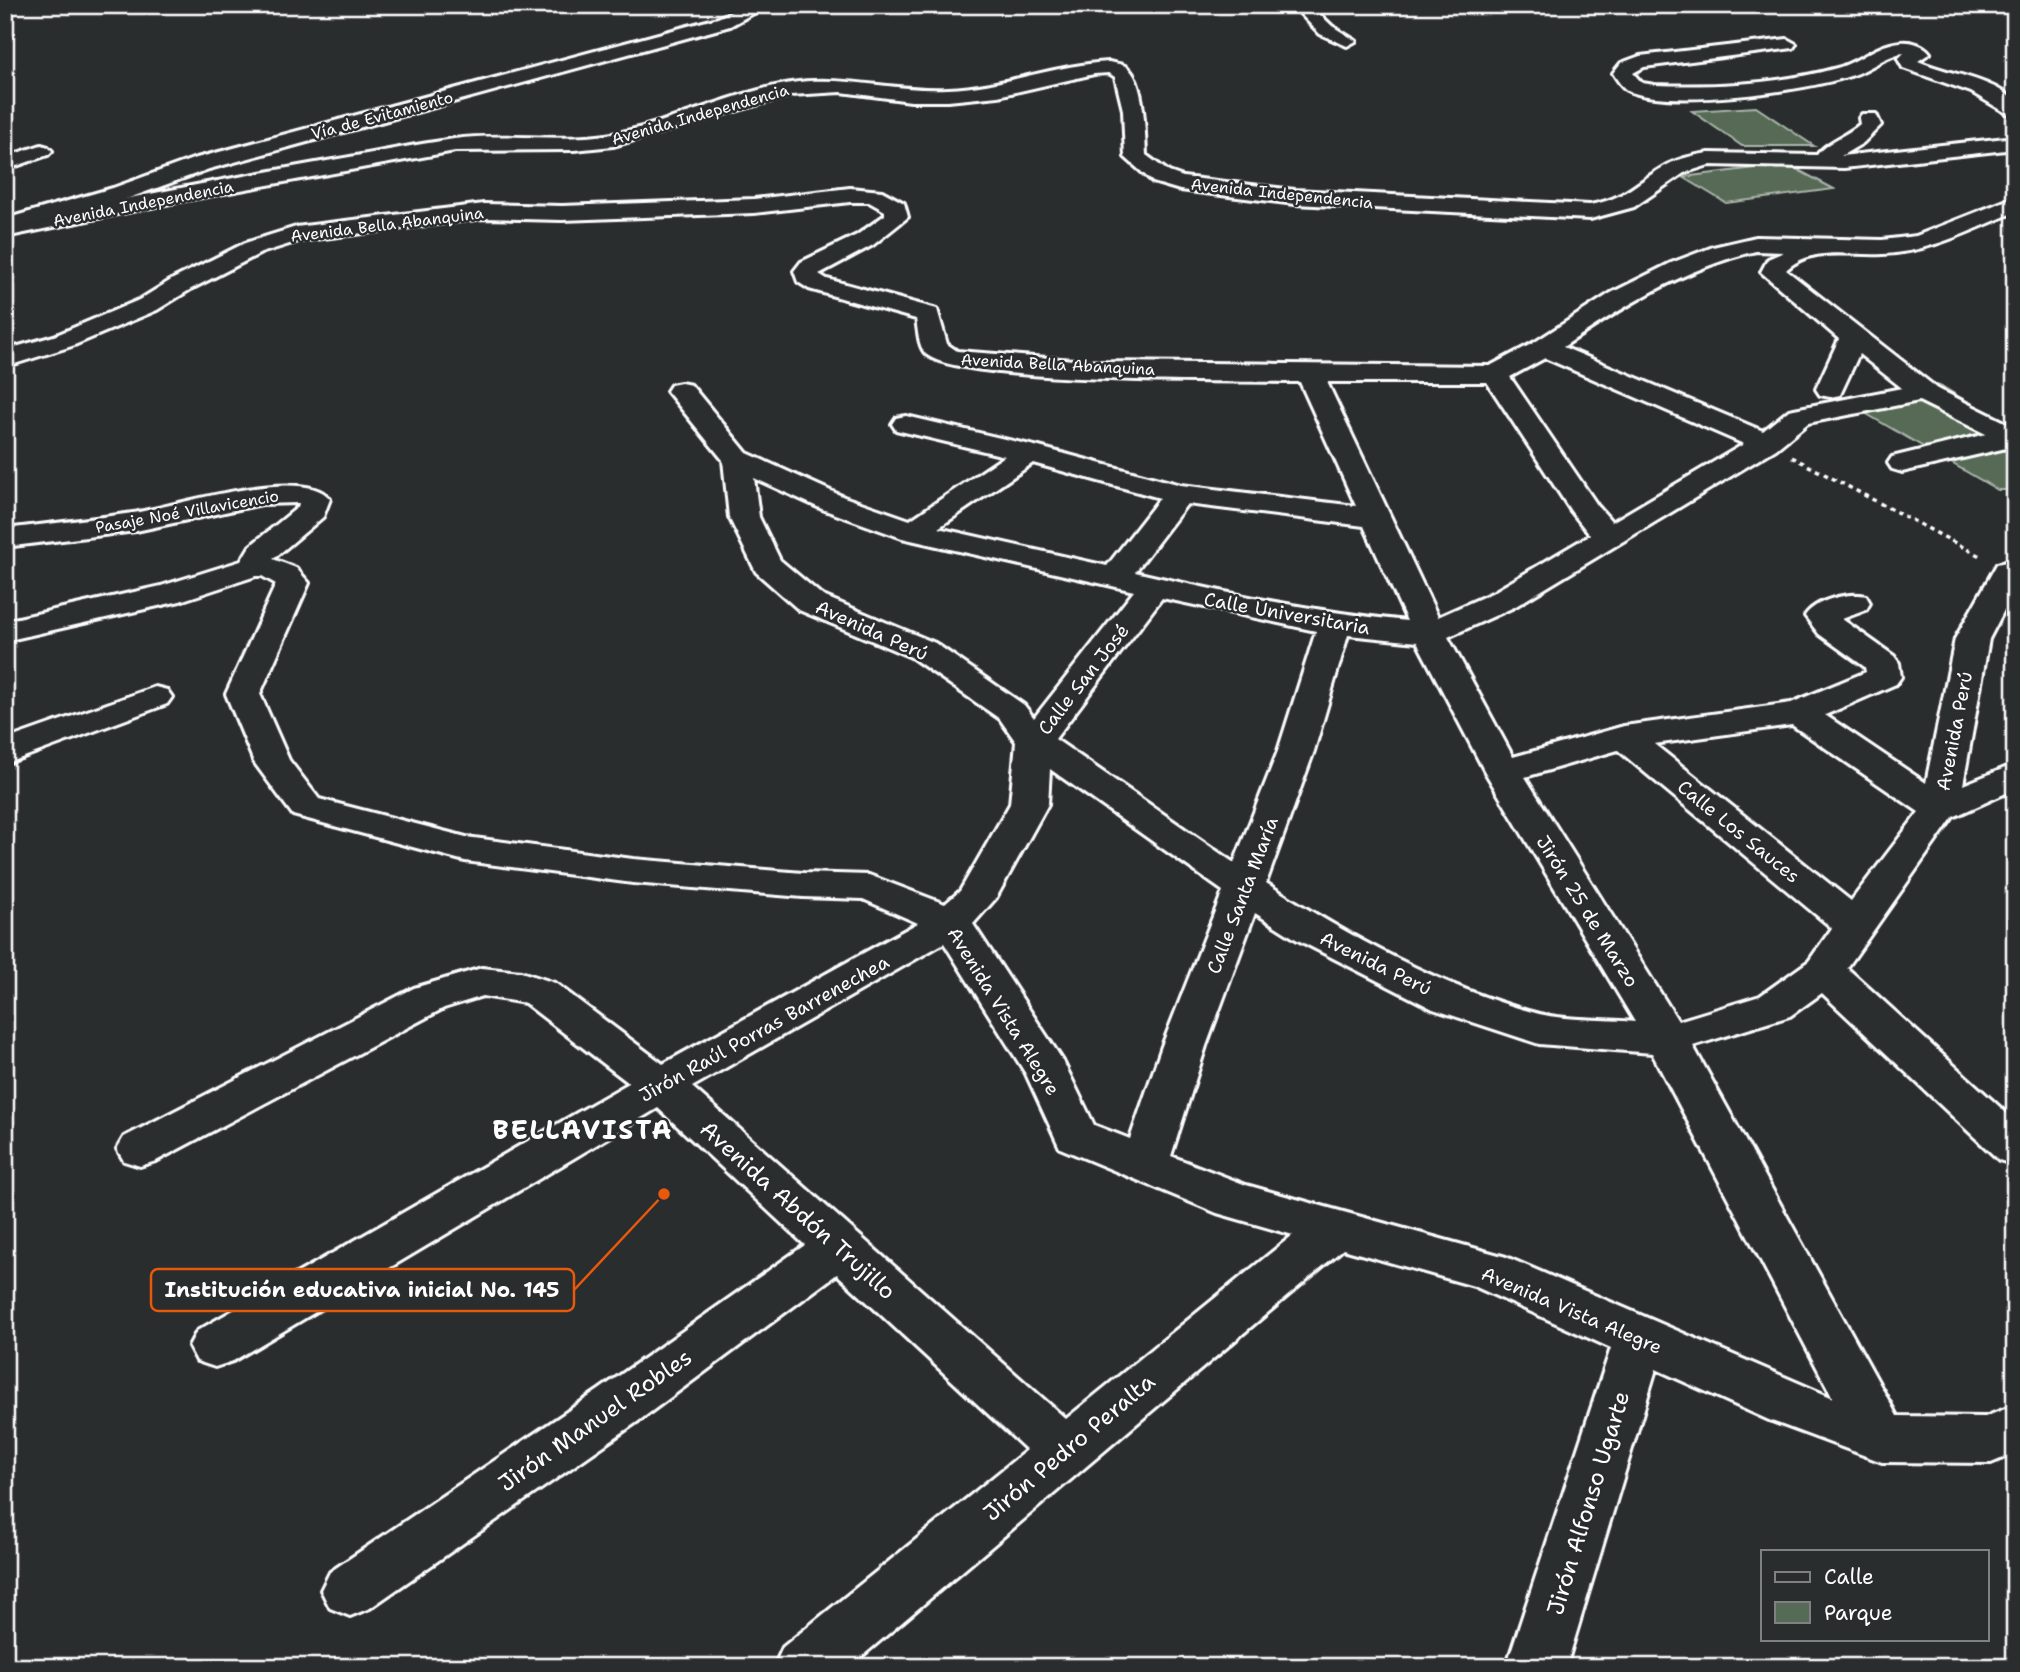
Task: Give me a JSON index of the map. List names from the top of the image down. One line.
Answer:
{"streets":{"street":["Avenida Independencia","Vía de Evitamiento","Avenida Bella Abanquina","Pasaje Noé Villavicencio","Calle Universitaria","Avenida Perú","Calle San José","Calle Los Sauces","Calle Santa María","Jirón 25 de Marzo","Avenida Vista Alegre","Jirón Raúl Porras Barrenechea","Avenida Abdón Trujillo","Jirón Manuel Robles","Jirón Pedro Peralta","Jirón Alfonso Ugarte"]},"crossings":[["Avenida Independencia","Vía de Evitamiento"],["Avenida Bella Abanquina","Jirón 25 de Marzo"],["Pasaje Noé Villavicencio","Avenida Vista Alegre"],["Calle Universitaria","Avenida Perú"],["Calle Universitaria","Calle San José"],["Calle Universitaria","Calle Santa María"],["Calle Universitaria","Jirón 25 de Marzo"],["Avenida Perú","Calle San José"],["Avenida Perú","Calle Los Sauces"],["Avenida Perú","Calle Santa María"],["Avenida Perú","Jirón 25 de Marzo"],["Calle San José","Avenida Vista Alegre"],["Calle San José","Jirón Raúl Porras Barrenechea"],["Calle Santa María","Avenida Vista Alegre"],["Jirón 25 de Marzo","Avenida Vista Alegre"],["Avenida Vista Alegre","Jirón Raúl Porras Barrenechea"],["Avenida Vista Alegre","Jirón Pedro Peralta"],["Avenida Vista Alegre","Jirón Alfonso Ugarte"],["Jirón Raúl Porras Barrenechea","Avenida Abdón Trujillo"],["Avenida Abdón Trujillo","Jirón Manuel Robles"],["Avenida Abdón Trujillo","Jirón Pedro Peralta"]],"districts":["BELLAVISTA"],"places":["Institución educativa inicial No. 145"],"legend":["Calle","Parque"]}
